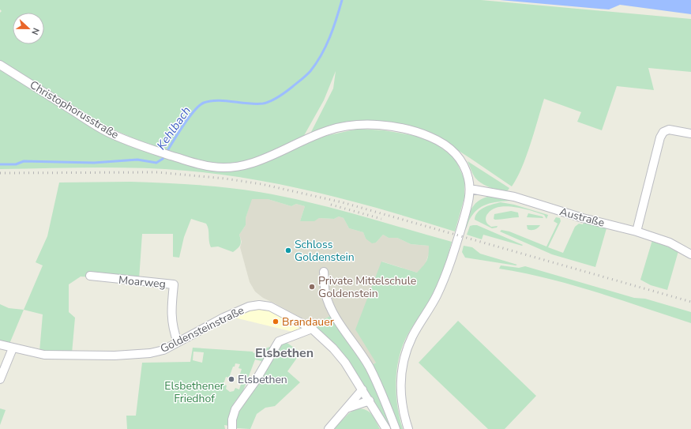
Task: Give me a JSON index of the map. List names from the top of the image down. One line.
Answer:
{"streets":{"street":["Christophorusstraße","Austraße","Moarweg","Goldensteinstraße"]},"crossings":[["Christophorusstraße","Austraße"],["Moarweg","Goldensteinstraße"]],"districts":["Elsbethen"],"water":["Kehlbach"],"parks":["Elsbethener Friedhof"],"places":["Schloss Goldenstein","Private Mittelschule Goldenstein","Brandauer","Elsbethen"],"north":"right"}
